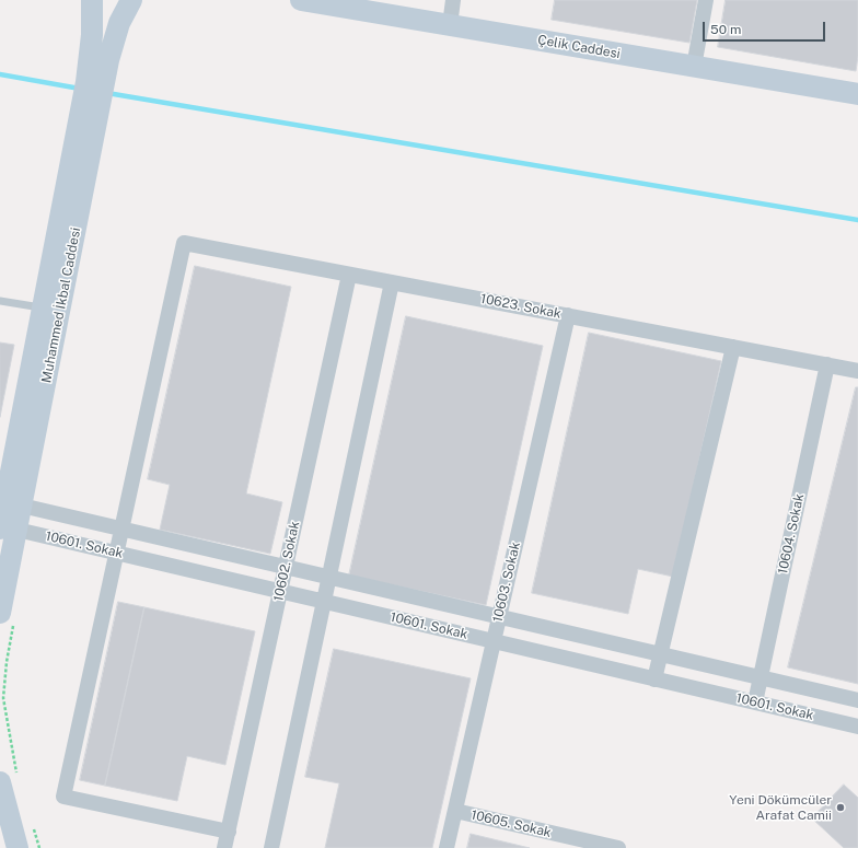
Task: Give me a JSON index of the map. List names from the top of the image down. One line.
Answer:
{"streets":{"street":["Çelik Caddesi","Muhammed İkbal Caddesi","10623. Sokak","10604. Sokak","10601. Sokak","10602. Sokak","10603. Sokak","10605. Sokak"]},"crossings":[["Muhammed İkbal Caddesi","10601. Sokak"],["10623. Sokak","10604. Sokak"],["10623. Sokak","10601. Sokak"],["10623. Sokak","10602. Sokak"],["10623. Sokak","10603. Sokak"],["10604. Sokak","10601. Sokak"],["10601. Sokak","10602. Sokak"],["10601. Sokak","10603. Sokak"],["10603. Sokak","10605. Sokak"]],"places":["Yeni Dökümcüler Arafat Camii"],"scale_bar":"50 m"}
